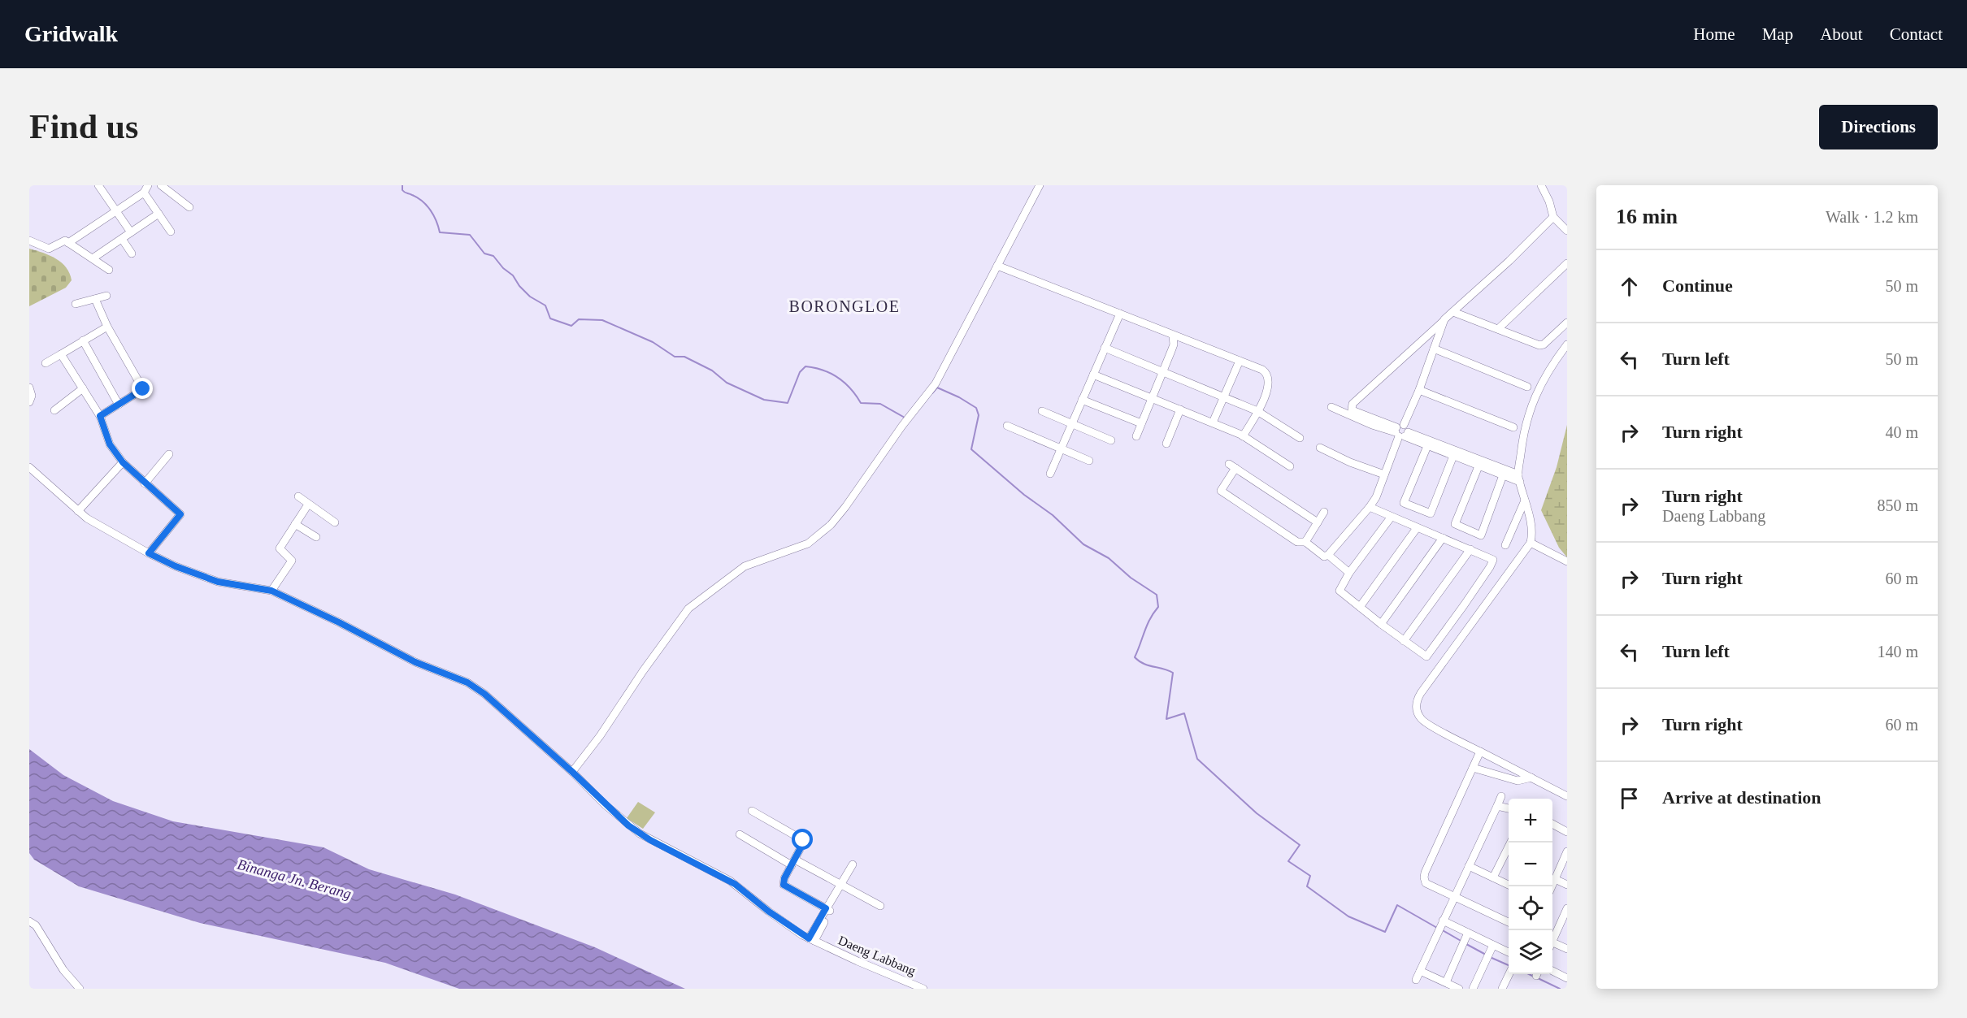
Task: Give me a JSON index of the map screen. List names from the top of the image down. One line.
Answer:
{"streets":{"street":["Daeng Labbang"]},"districts":["BORONGLOE"],"water":["Binanga Jn. Berang"],"page":{"header":"Gridwalk","nav":["Home","Map","About","Contact"],"buttons":"Directions","title":"Find us","heading":["16 min","Walk · 1.2 km"],"list":[["Continue","50 m"],["Turn left","50 m"],["Turn right","40 m"],["Turn right","Daeng Labbang","850 m"],["Turn right","60 m"],["Turn left","140 m"],["Turn right","60 m"],"Arrive at destination"],"map_buttons":["+","−"]}}
